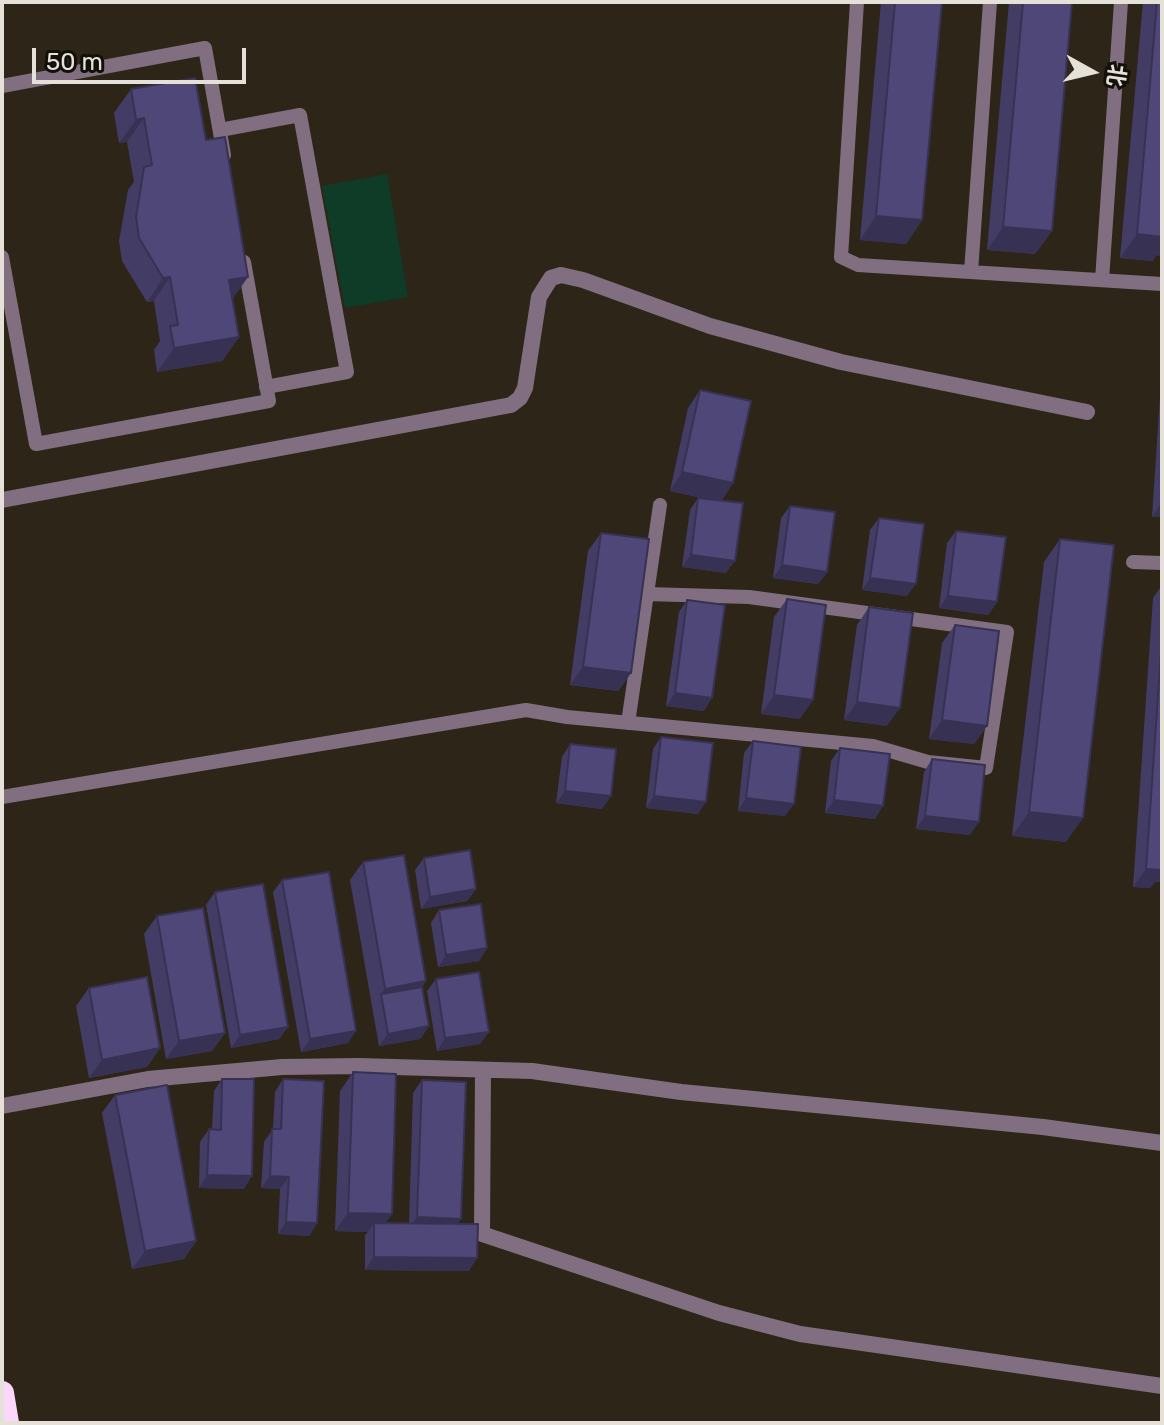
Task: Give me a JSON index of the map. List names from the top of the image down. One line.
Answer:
{"scale_bar":"50 m","north":"right"}
